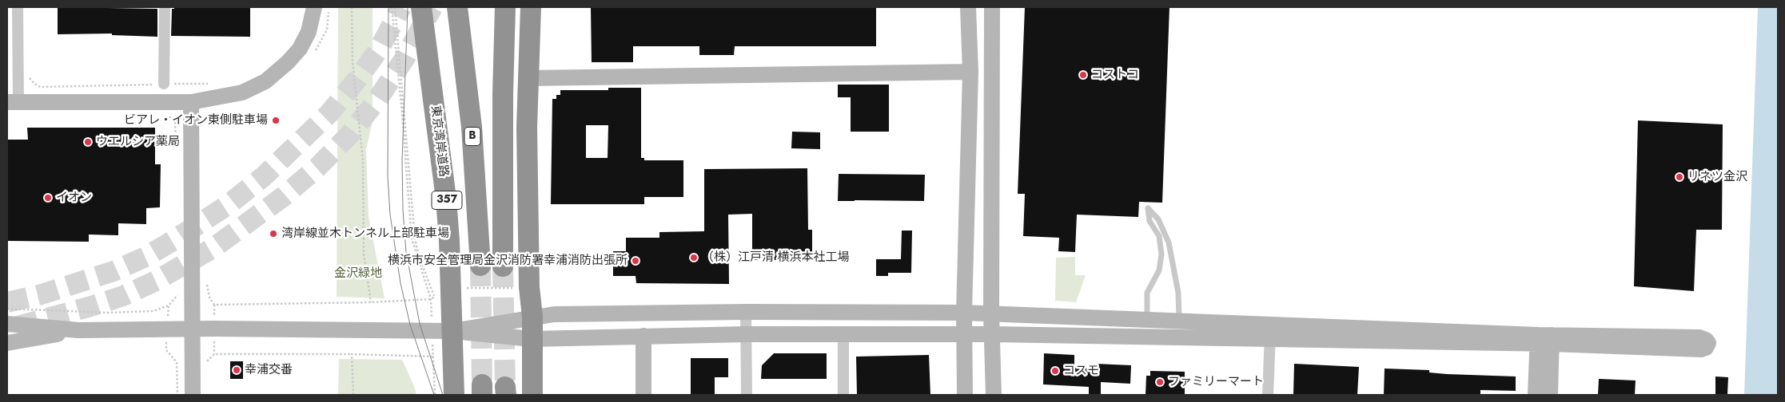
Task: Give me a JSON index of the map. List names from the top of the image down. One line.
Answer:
{"streets":{"highway":["B","東京湾岸道路","357"]},"parks":["金沢緑地"],"places":["コストコ","ビアレ・イオン東側駐車場","ウエルシア薬局","リネツ金沢","イオン","湾岸線並木トンネル上部駐車場","（株）江戸清 横浜本社工場","横浜市安全管理局金沢消防署幸浦消防出張所","幸浦交番","コスモ","ファミリーマート"]}
